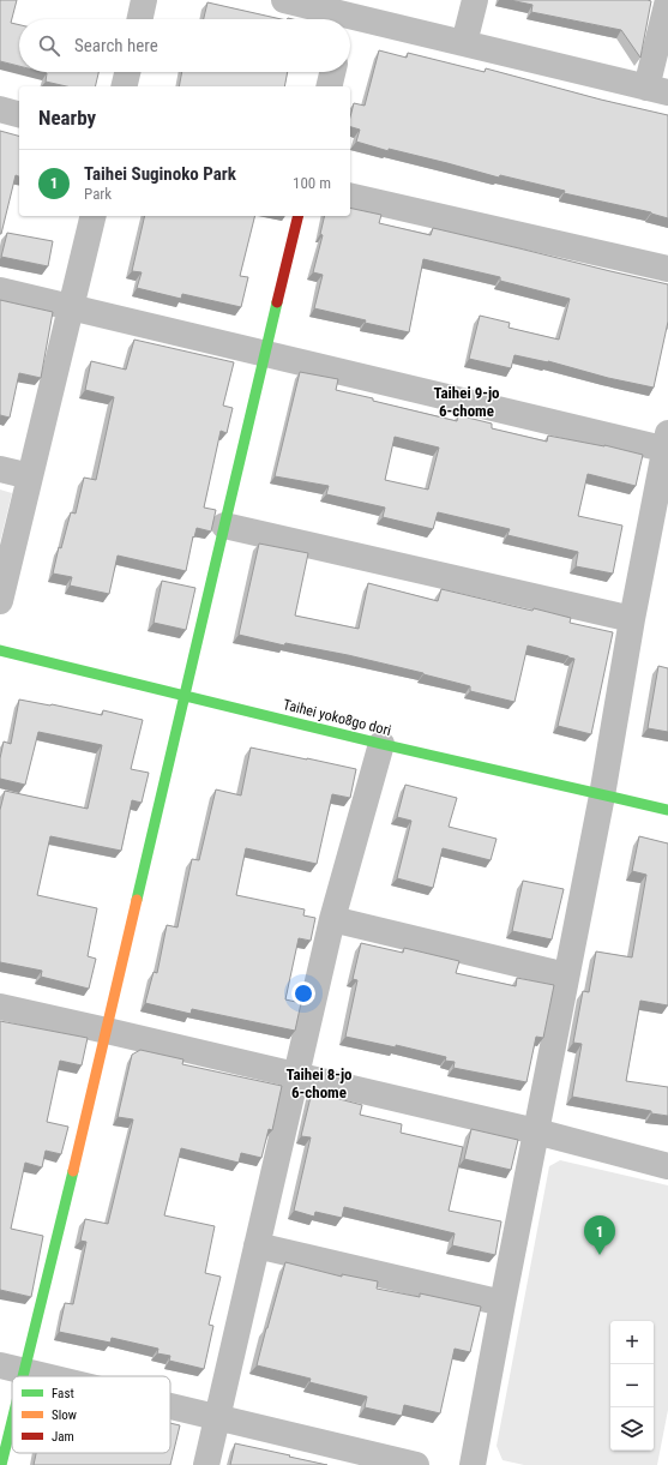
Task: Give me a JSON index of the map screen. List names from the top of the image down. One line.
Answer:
{"streets":{"street":["Taihei yoko8go dori"]},"districts":["Taihei 9-jo 6-chome","Taihei 8-jo 6-chome"],"legend":["Fast","Slow","Jam"],"page":{"search":"Search here","heading":"Nearby","list":[{"mark":"1","name":"Taihei Suginoko Park","note":"Park","value":"100 m"}],"pins":"1","map_buttons":["+","−"]}}
